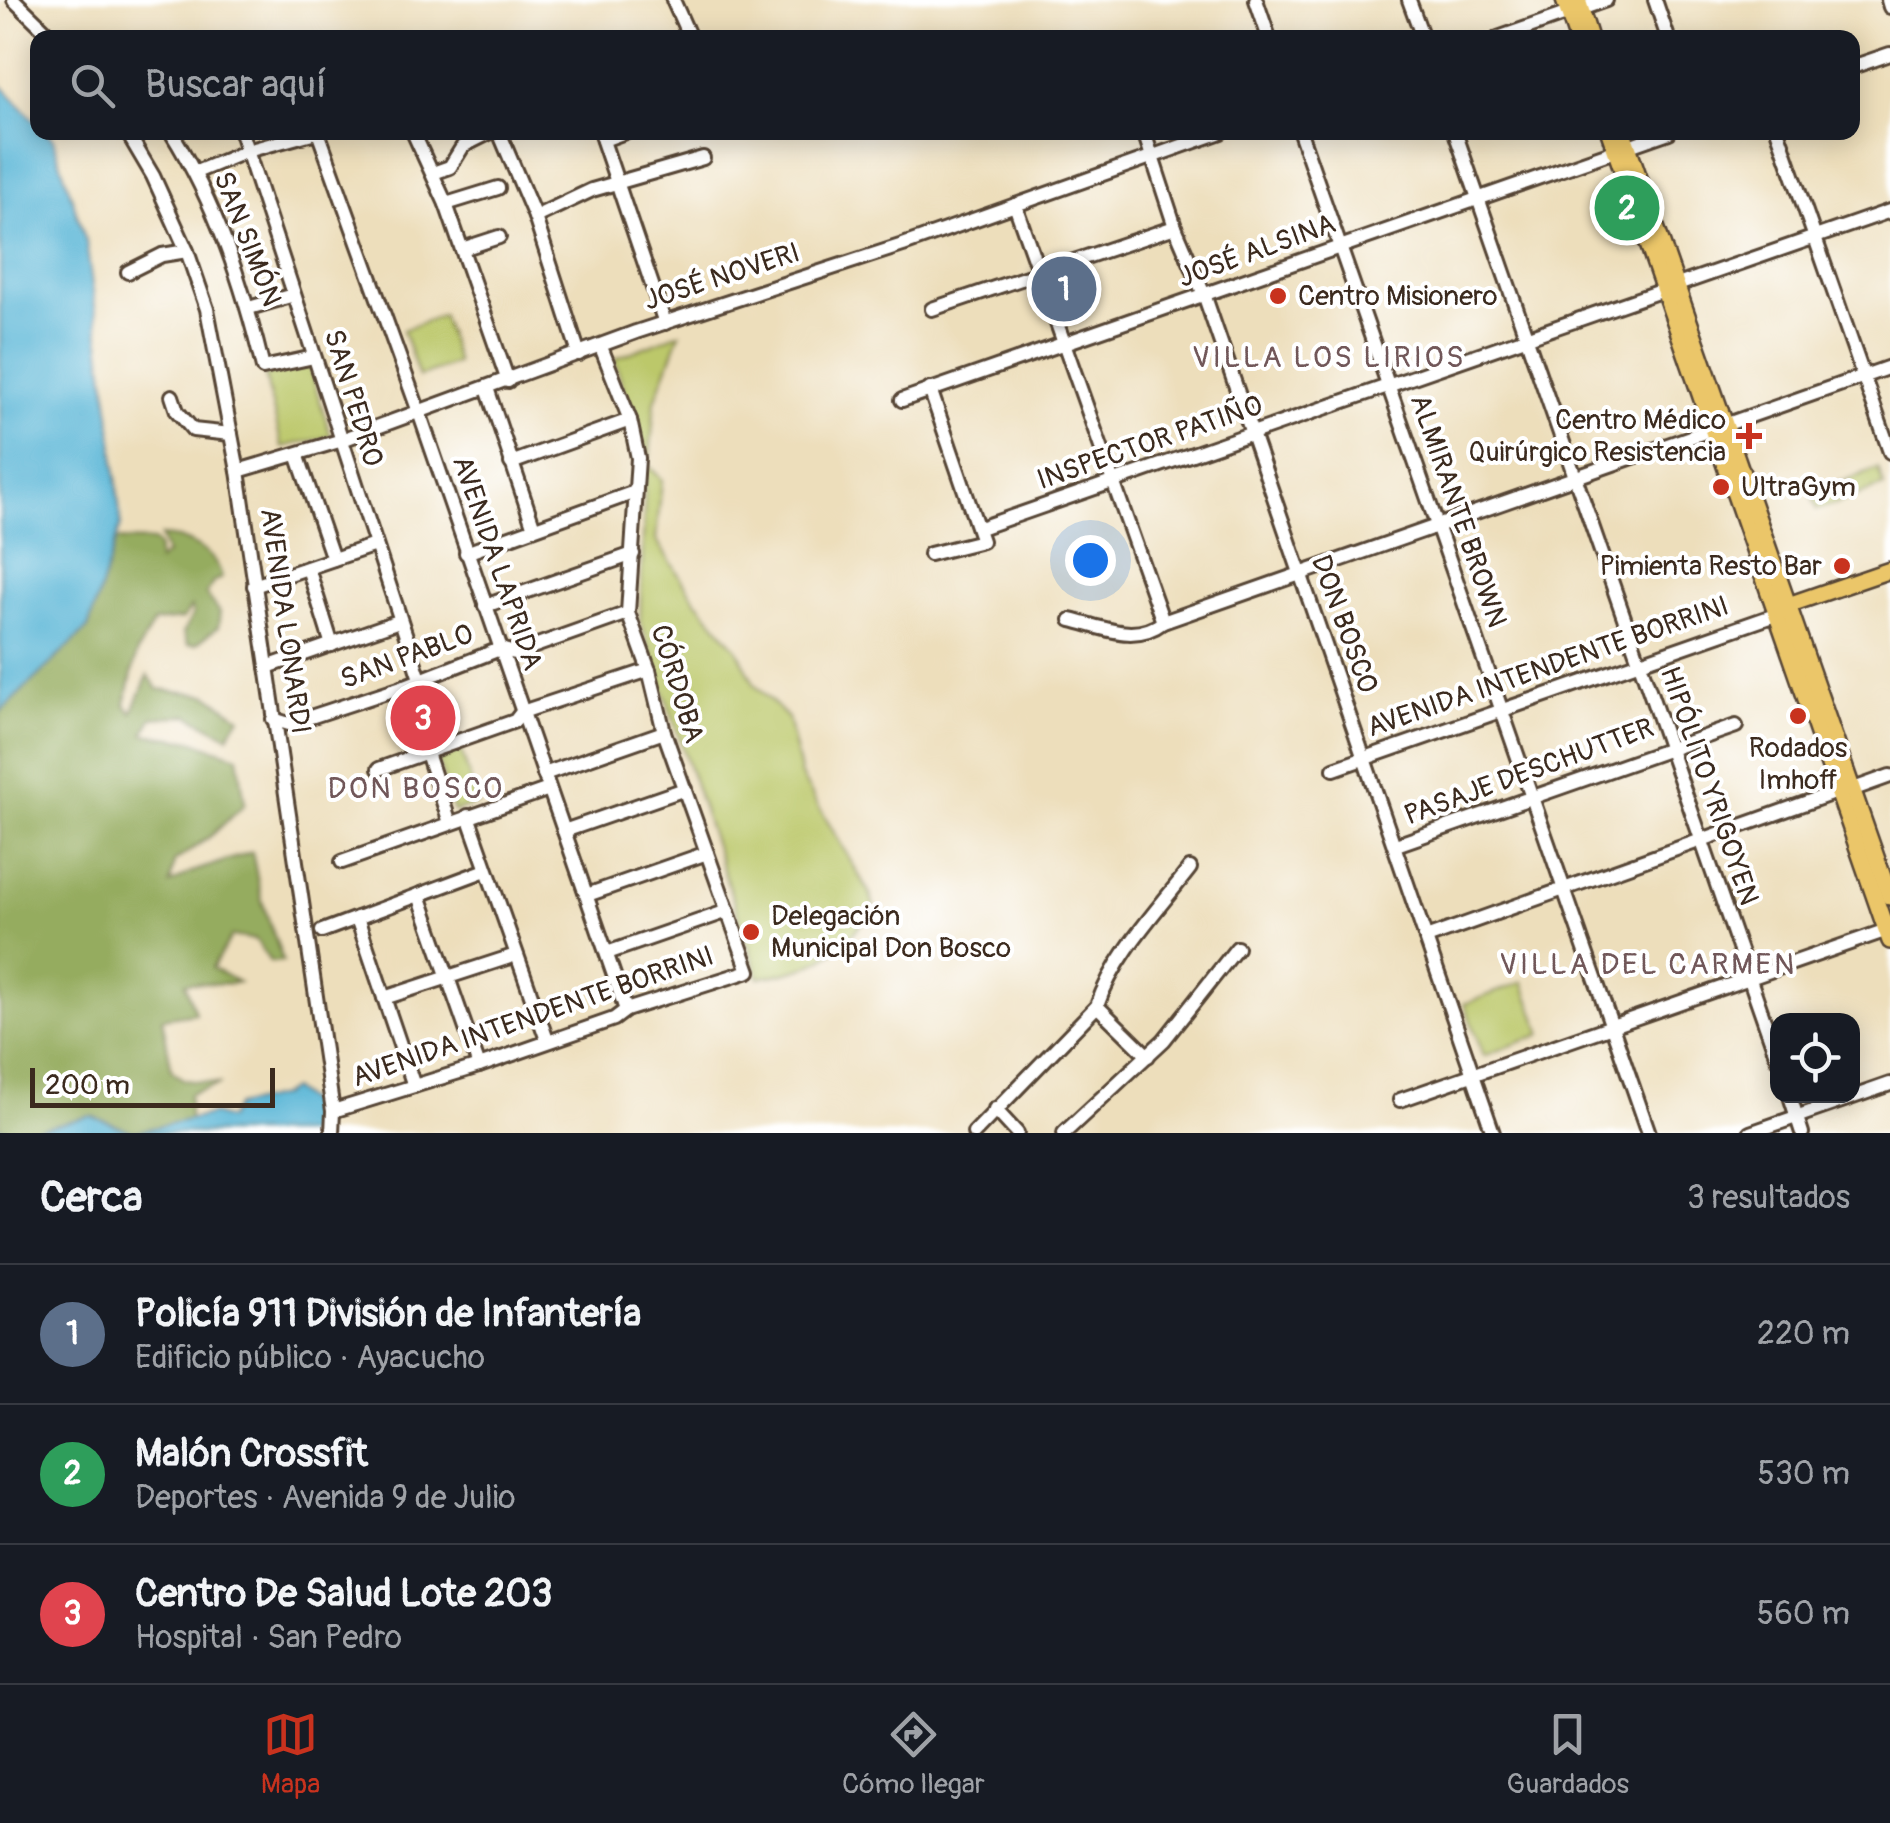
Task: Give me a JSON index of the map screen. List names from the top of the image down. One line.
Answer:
{"streets":{"street":["SAN SIMÓN","JOSÉ ALSINA","JOSÉ NOVERI","SAN PEDRO","INSPECTOR PATIÑO","ALMIRANTE BROWN","AVENIDA LAPRIDA","AVENIDA LONARDI","DON BOSCO","SAN PABLO","AVENIDA INTENDENTE BORRINI","CÓRDOBA","PASAJE DESCHUTTER","HIPÓLITO YRIGOYEN"]},"crossings":[["SAN SIMÓN","SAN PEDRO"],["JOSÉ ALSINA","ALMIRANTE BROWN"],["JOSÉ ALSINA","DON BOSCO"],["JOSÉ ALSINA","HIPÓLITO YRIGOYEN"],["JOSÉ NOVERI","SAN PEDRO"],["JOSÉ NOVERI","AVENIDA LAPRIDA"],["JOSÉ NOVERI","AVENIDA LONARDI"],["JOSÉ NOVERI","DON BOSCO"],["JOSÉ NOVERI","CÓRDOBA"],["SAN PEDRO","SAN PABLO"],["INSPECTOR PATIÑO","ALMIRANTE BROWN"],["INSPECTOR PATIÑO","DON BOSCO"],["INSPECTOR PATIÑO","HIPÓLITO YRIGOYEN"],["ALMIRANTE BROWN","AVENIDA INTENDENTE BORRINI"],["ALMIRANTE BROWN","PASAJE DESCHUTTER"],["AVENIDA LAPRIDA","SAN PABLO"],["AVENIDA LAPRIDA","AVENIDA INTENDENTE BORRINI"],["AVENIDA LONARDI","SAN PABLO"],["AVENIDA LONARDI","AVENIDA INTENDENTE BORRINI"],["DON BOSCO","AVENIDA INTENDENTE BORRINI"],["DON BOSCO","PASAJE DESCHUTTER"],["SAN PABLO","CÓRDOBA"],["AVENIDA INTENDENTE BORRINI","CÓRDOBA"],["AVENIDA INTENDENTE BORRINI","HIPÓLITO YRIGOYEN"],["PASAJE DESCHUTTER","HIPÓLITO YRIGOYEN"]],"districts":["VILLA LOS LIRIOS","DON BOSCO","VILLA DEL CARMEN"],"places":{"other":["Centro Misionero","UltraGym","Pimienta Resto Bar","Rodados Imhoff","Delegación Municipal Don Bosco"],"health":["Centro Médico Quirúrgico Resistencia"]},"scale_bar":"200 m","page":{"search":"Buscar aquí","pins":["2","1","3"],"scale":"200 m","heading":["Cerca","3 resultados"],"list":[{"mark":"1","name":"Policía 911 División de Infantería","note":"Edificio público · Ayacucho","value":"220 m"},{"mark":"2","name":"Malón Crossfit","note":"Deportes · Avenida 9 de Julio","value":"530 m"},{"mark":"3","name":"Centro De Salud Lote 203","note":"Hospital · San Pedro","value":"560 m"}],"nav":["Mapa","Cómo llegar","Guardados"]}}
